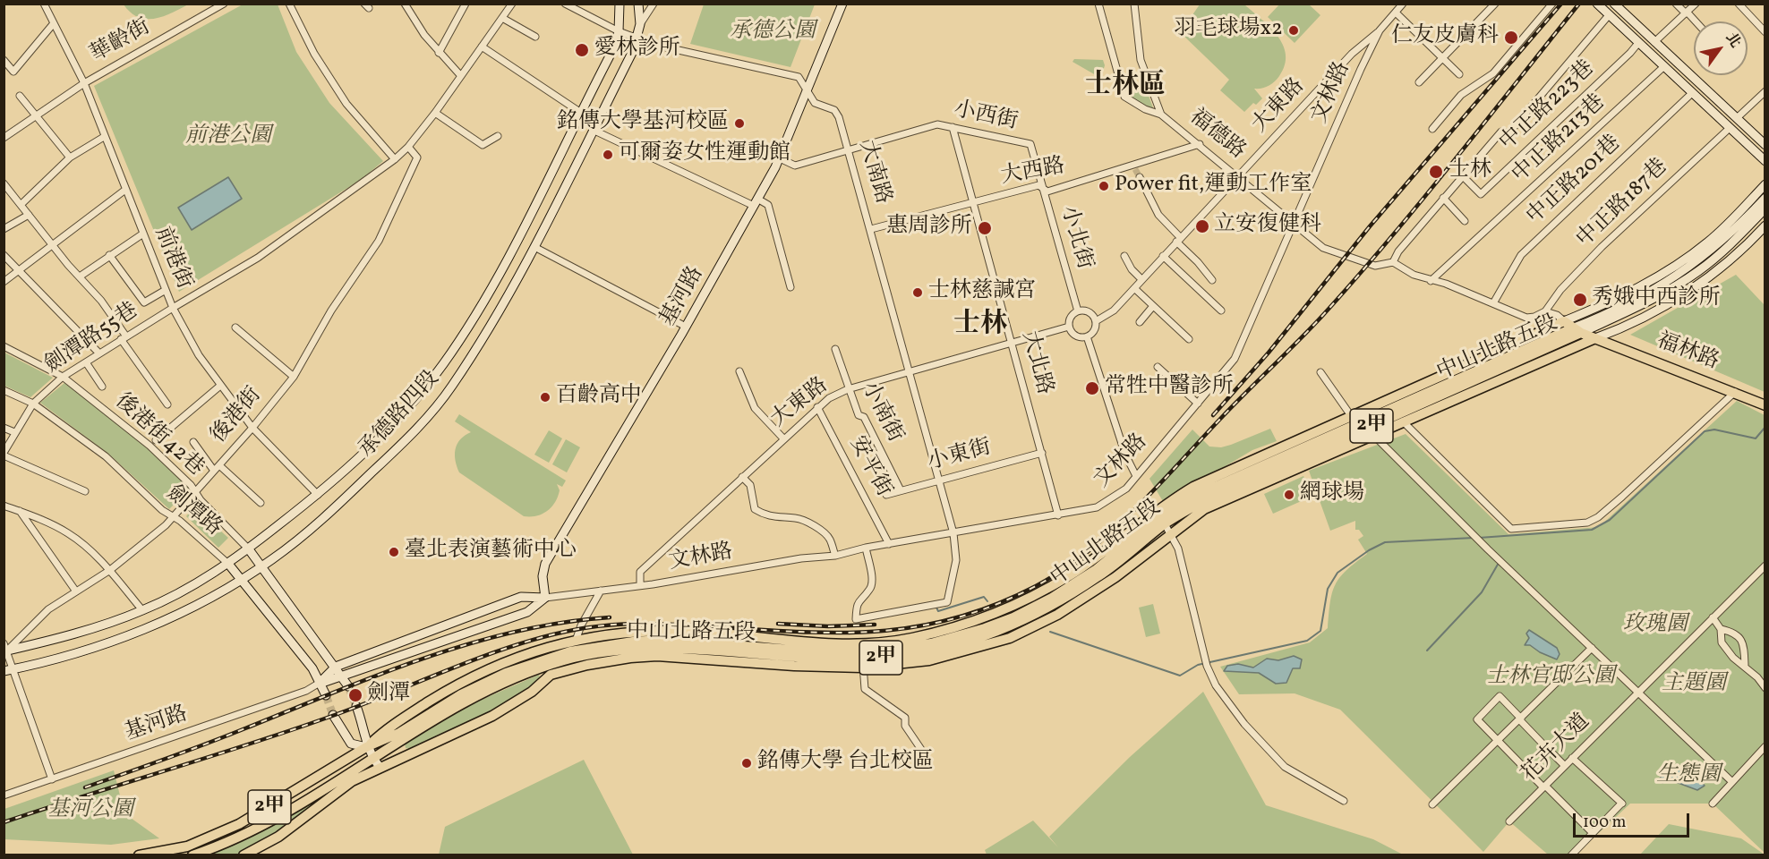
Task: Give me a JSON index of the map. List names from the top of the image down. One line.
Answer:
{"streets":{"main road":["基河路","中山北路五段","福林路","承德路四段","2甲","劍潭路"],"street":["華齡街","文林路","大東路","中正路223巷","小西街","福德路","中正路213巷","大南路","大西路","中正路201巷","中正路187巷","小北街","前港街","劍潭路55巷","大北路","小南街","後港街","後港街42巷","小東街","安平街","花卉大道"]},"crossings":[["華齡街","前港街"],["文林路","大東路"],["文林路","福德路"],["文林路","大南路"],["文林路","基河路"],["文林路","大北路"],["文林路","安平街"],["大東路","福德路"],["大東路","大南路"],["大東路","小北街"],["大東路","大北路"],["大東路","小南街"],["大東路","安平街"],["小西街","大南路"],["小西街","小北街"],["小西街","基河路"],["小西街","大北路"],["福德路","大西路"],["大南路","大西路"],["大南路","基河路"],["大南路","承德路四段"],["大南路","小東街"],["大西路","小北街"],["大西路","大北路"],["前港街","劍潭路55巷"],["前港街","承德路四段"],["前港街","後港街"],["基河路","劍潭路"],["劍潭路55巷","後港街42巷"],["劍潭路55巷","劍潭路"],["中山北路五段","福林路"],["大北路","小東街"],["小南街","小東街"],["承德路四段","後港街"],["承德路四段","後港街42巷"],["承德路四段","劍潭路"],["後港街","後港街42巷"],["後港街","劍潭路"]],"districts":["士林區","士林"],"parks":["承德公園","前港公園","玫瑰園","士林官邸公園","主題園","生態園","基河公園"],"places":["羽毛球場x2","仁友皮膚科","愛林診所","銘傳大學基河校區","可爾姿女性運動館","士林","Power fit,運動工作室","立安復健科","惠周診所","士林慈諴宮","秀娥中西診所","常牲中醫診所","百齡高中","網球場","臺北表演藝術中心","劍潭","銘傳大學 台北校區"],"scale_bar":"100 m","north":"top right"}
